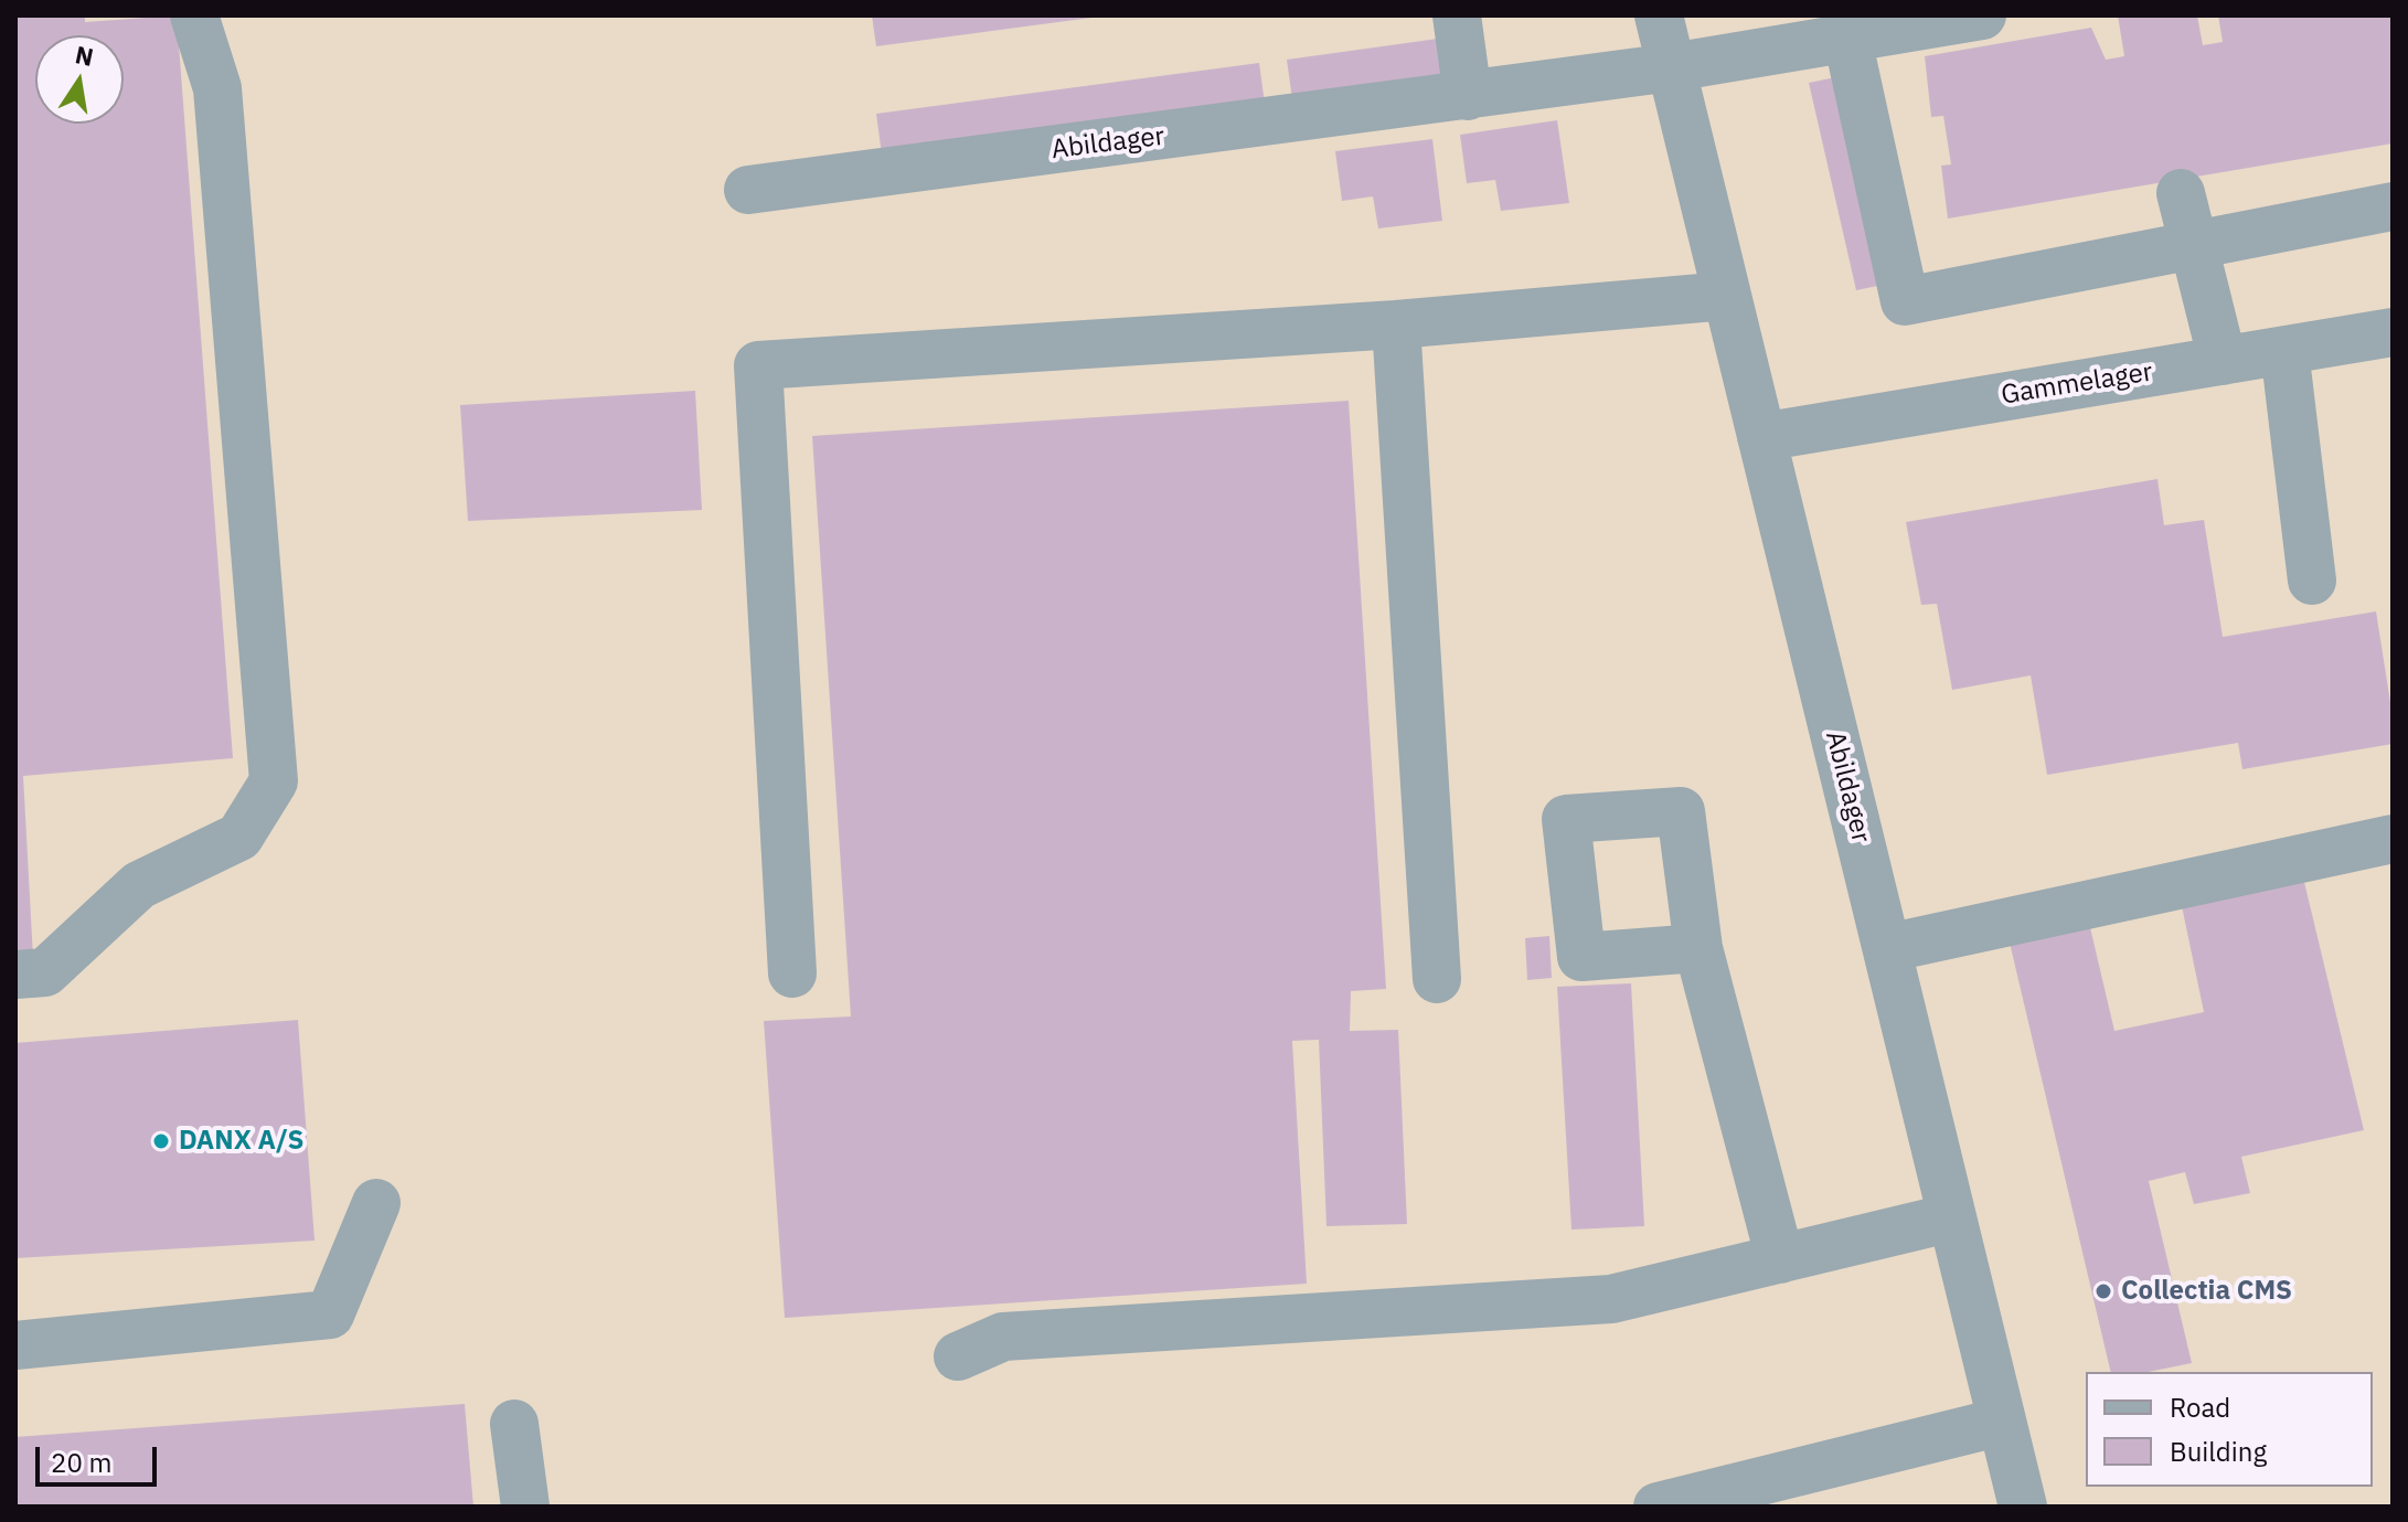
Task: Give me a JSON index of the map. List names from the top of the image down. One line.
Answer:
{"streets":{"street":["Abildager","Gammelager"]},"crossings":[["Abildager","Gammelager"]],"places":["DANX A/S","Collectia CMS"],"legend":["Road","Building"],"scale_bar":"20 m","north":"top"}
